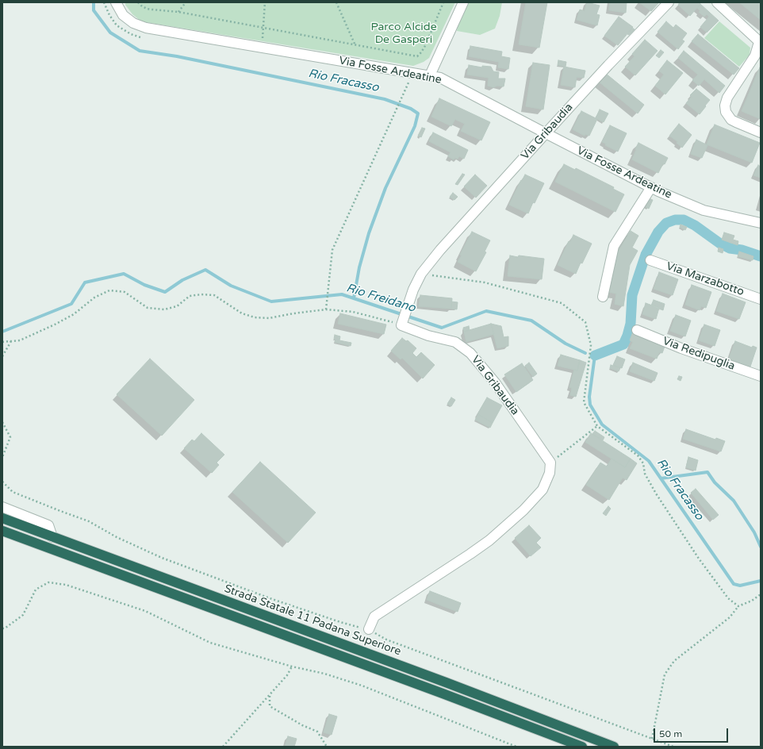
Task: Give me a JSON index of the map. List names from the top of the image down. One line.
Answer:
{"streets":{"highway":["Strada Statale 11 Padana Superiore"],"street":["Via Fosse Ardeatine","Via Gribaudia","Via Marzabotto","Via Redipuglia"]},"crossings":[["Via Fosse Ardeatine","Via Gribaudia"]],"water":["Rio Fracasso","Rio Freidano"],"parks":["Parco Alcide De Gasperi"],"scale_bar":"50 m"}
